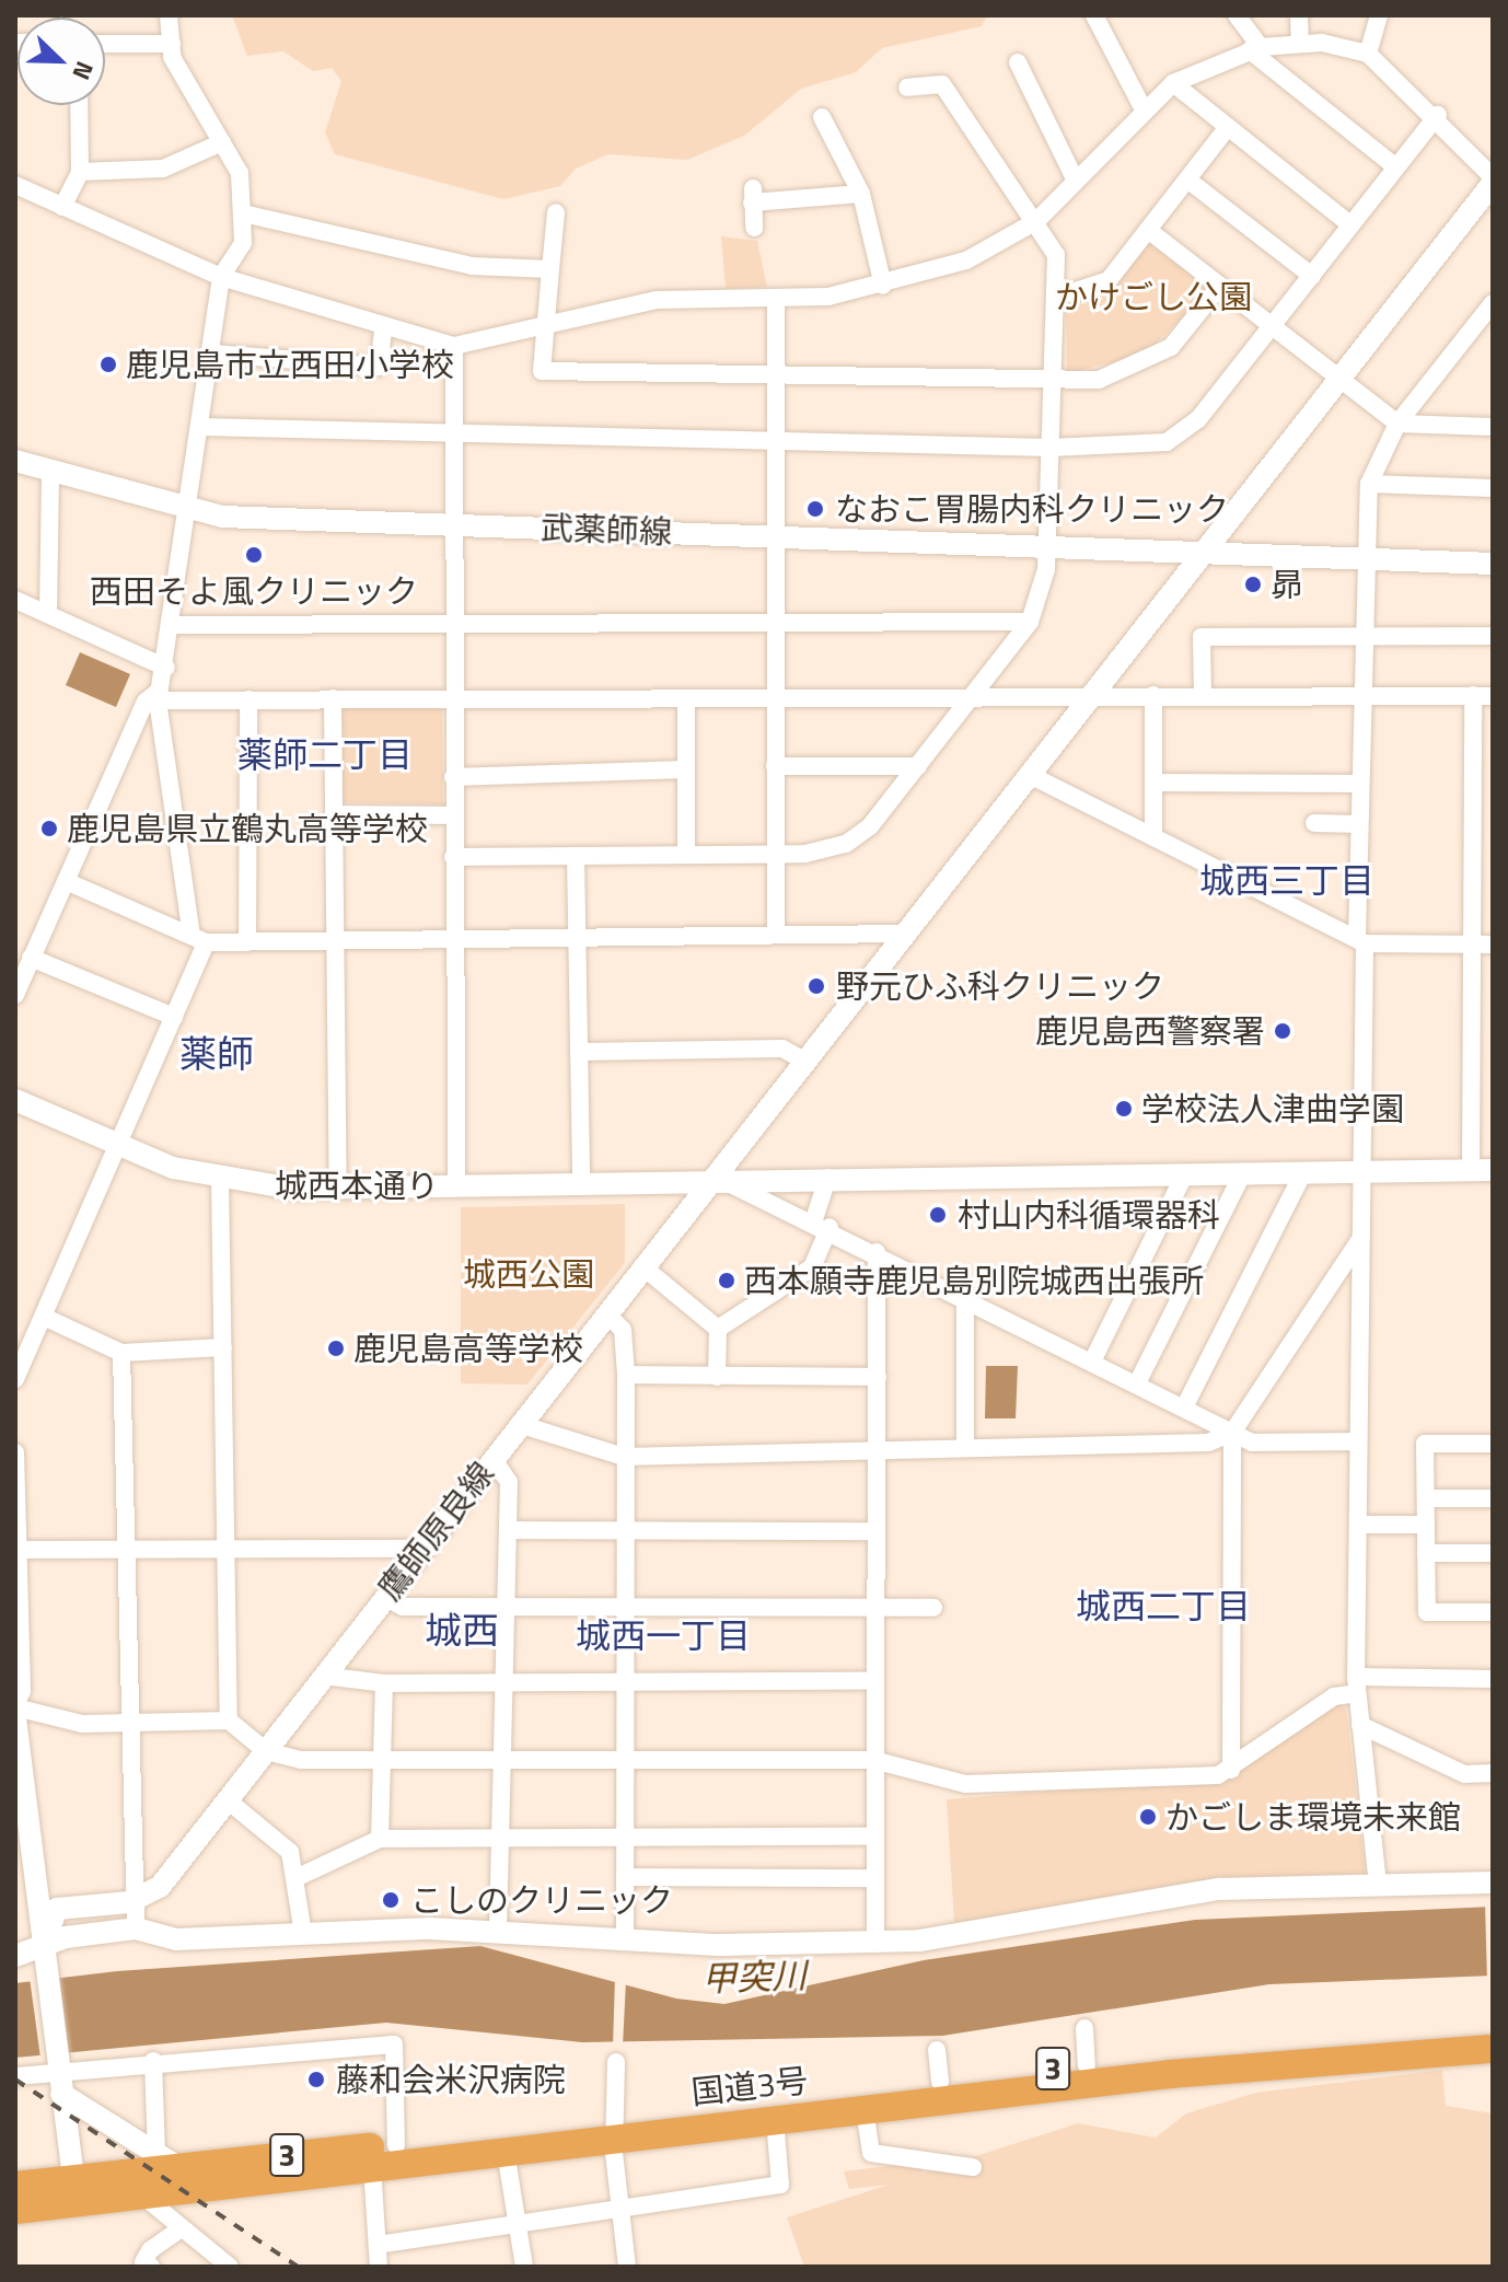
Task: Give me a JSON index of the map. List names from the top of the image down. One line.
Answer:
{"streets":{"highway":["3","国道3号"],"street":["武薬師線","城西本通り","鷹師原良線"]},"crossings":[["武薬師線","鷹師原良線"],["城西本通り","鷹師原良線"]],"districts":["薬師二丁目","城西三丁目","薬師","城西二丁目","城西","城西一丁目"],"water":["甲突川"],"parks":["かけごし公園","城西公園"],"places":["鹿児島市立西田小学校","なおこ胃腸内科クリニック","西田そよ風クリニック","昴","鹿児島県立鶴丸高等学校","野元ひふ科クリニック","鹿児島西警察署","学校法人津曲学園","村山内科循環器科","西本願寺鹿児島別院城西出張所","鹿児島高等学校","かごしま環境未来館","こしのクリニック","藤和会米沢病院"],"north":"bottom right"}
